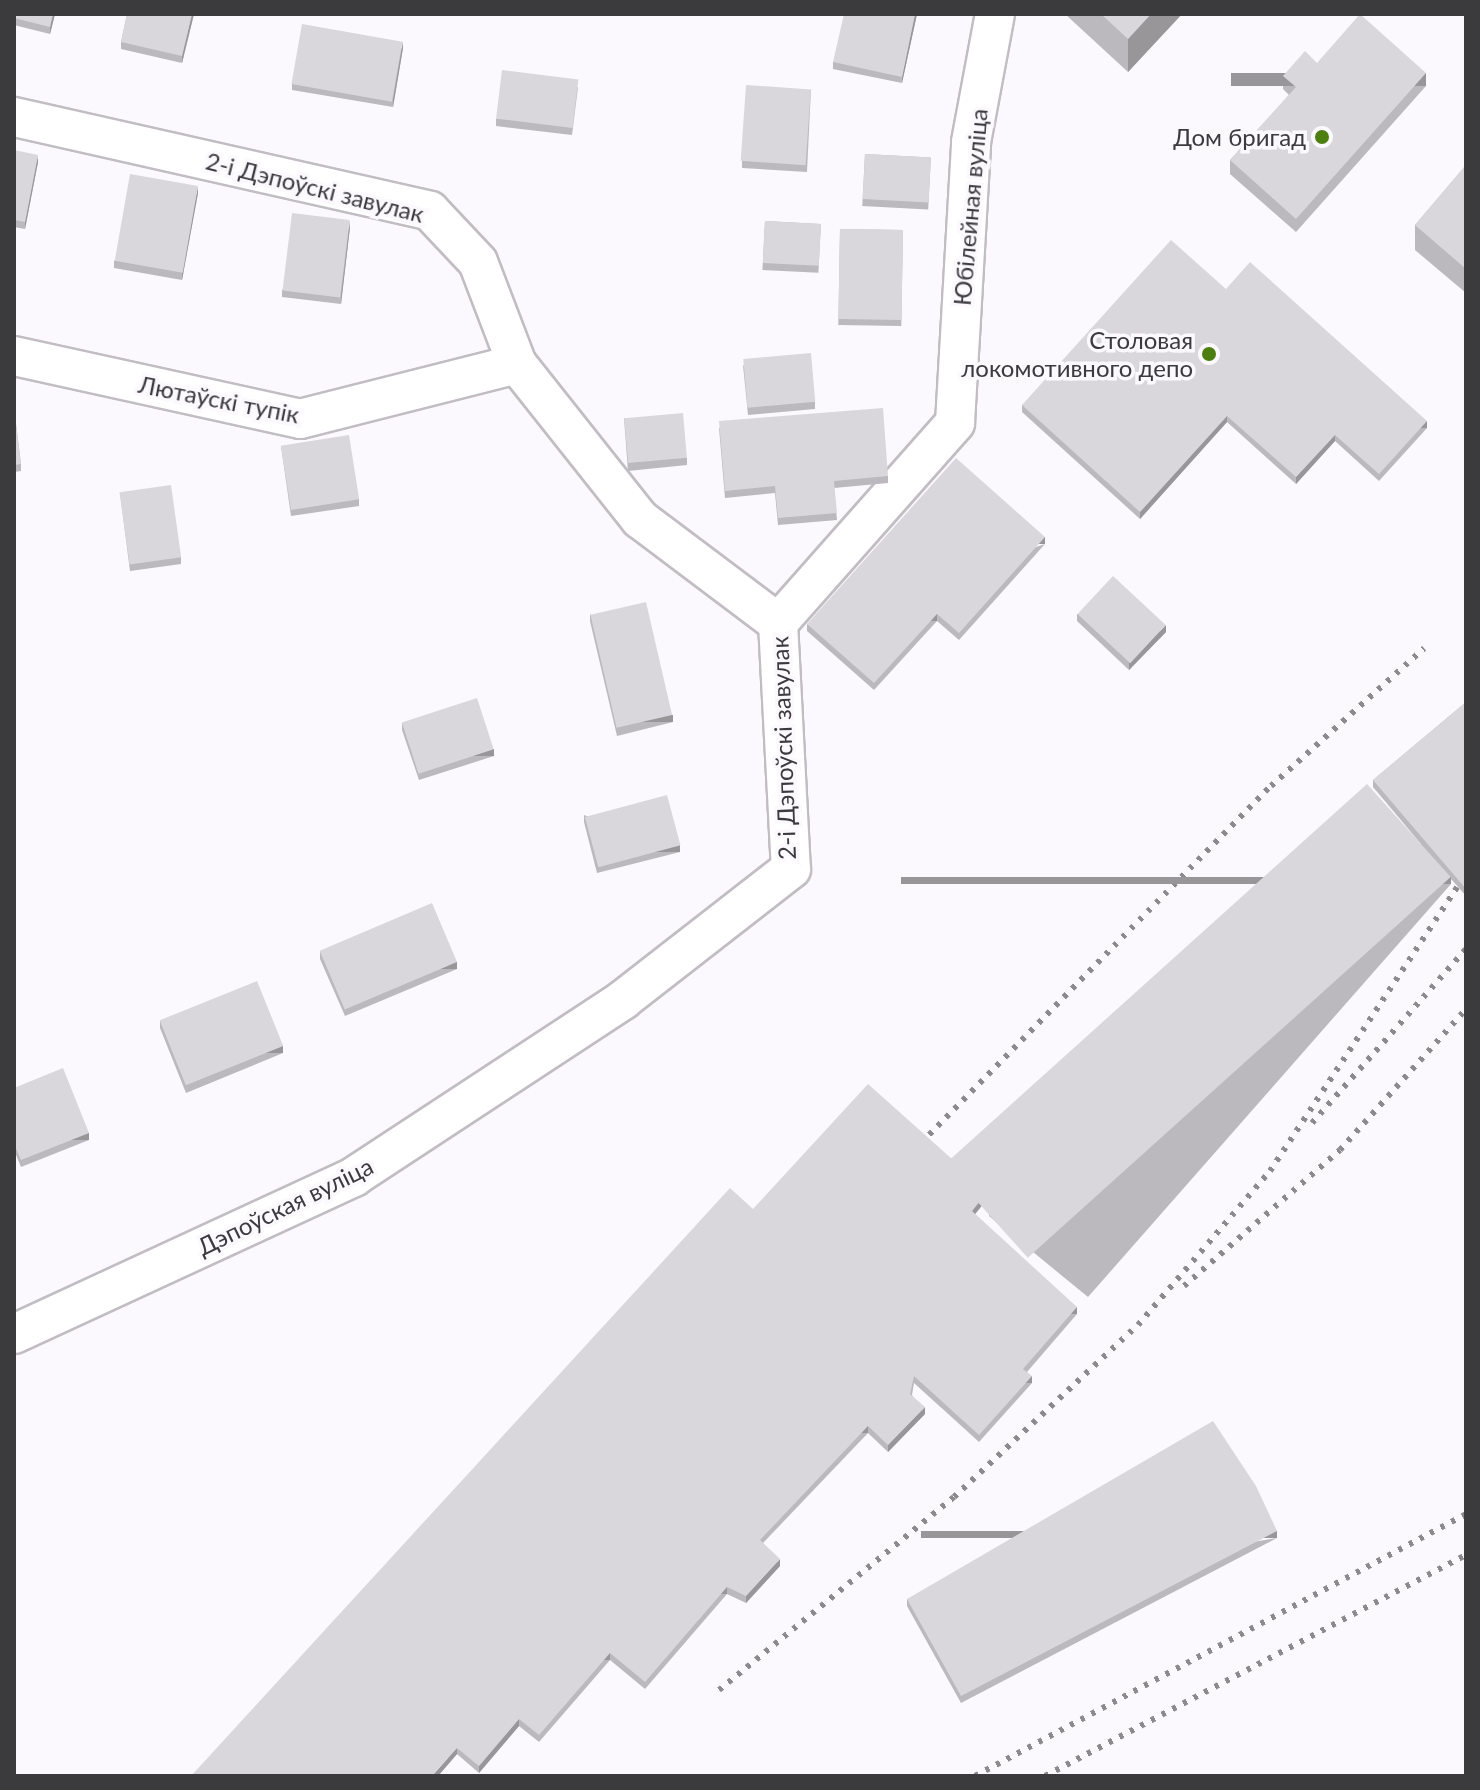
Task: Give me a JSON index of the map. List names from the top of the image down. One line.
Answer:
{"streets":{"street":["2-і Дэпоўскі завулак","Юбілейная вуліца","Лютаўскі тупік","Дэпоўская вуліца"]},"crossings":[["2-і Дэпоўскі завулак","Юбілейная вуліца"],["2-і Дэпоўскі завулак","Лютаўскі тупік"],["2-і Дэпоўскі завулак","Дэпоўская вуліца"]],"places":["Дом бригад","Столовая локомотивного депо"]}
